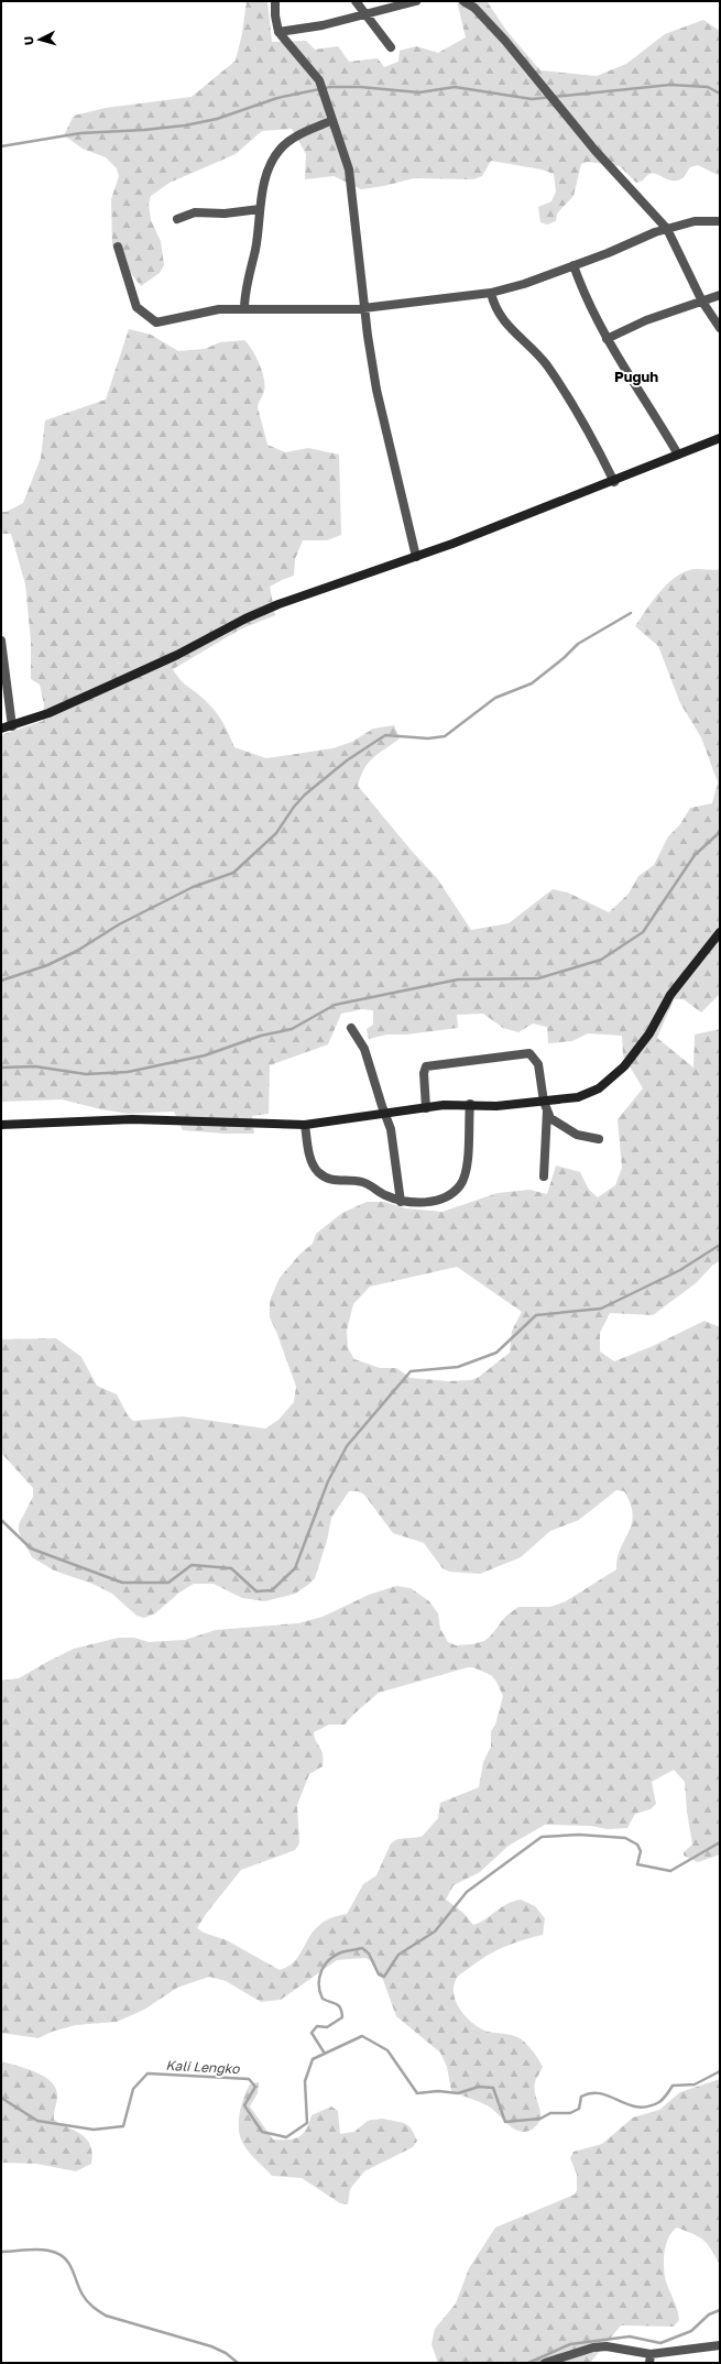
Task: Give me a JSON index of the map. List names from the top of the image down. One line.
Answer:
{"districts":["Puguh"],"water":["Kali Lengko"],"north":"left"}
